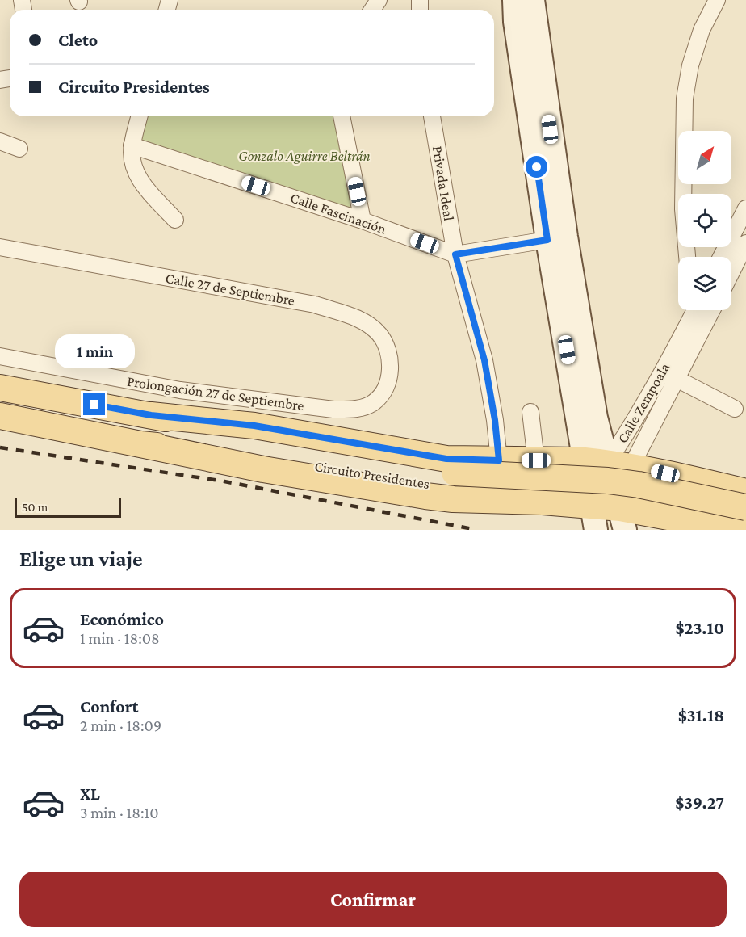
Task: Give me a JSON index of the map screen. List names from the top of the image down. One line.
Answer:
{"streets":{"main road":["Calle Zempoala","Circuito Presidentes"],"street":["Privada Ideal","Calle Fascinación","Calle 27 de Septiembre","Prolongación 27 de Septiembre"]},"crossings":[["Privada Ideal","Calle Fascinación"],["Calle 27 de Septiembre","Prolongación 27 de Septiembre"]],"parks":["Gonzalo Aguirre Beltrán"],"scale_bar":"50 m","north":"top right","page":{"banner":["Cleto","Circuito Presidentes"],"bubble":"1 min","scale":"50 m","heading":"Elige un viaje","list":[{"name":"Económico","note":"1 min · 18:08","value":"$23.10"},{"name":"Confort","note":"2 min · 18:09","value":"$31.18"},{"name":"XL","note":"3 min · 18:10","value":"$39.27"}],"buttons":"Confirmar"}}
